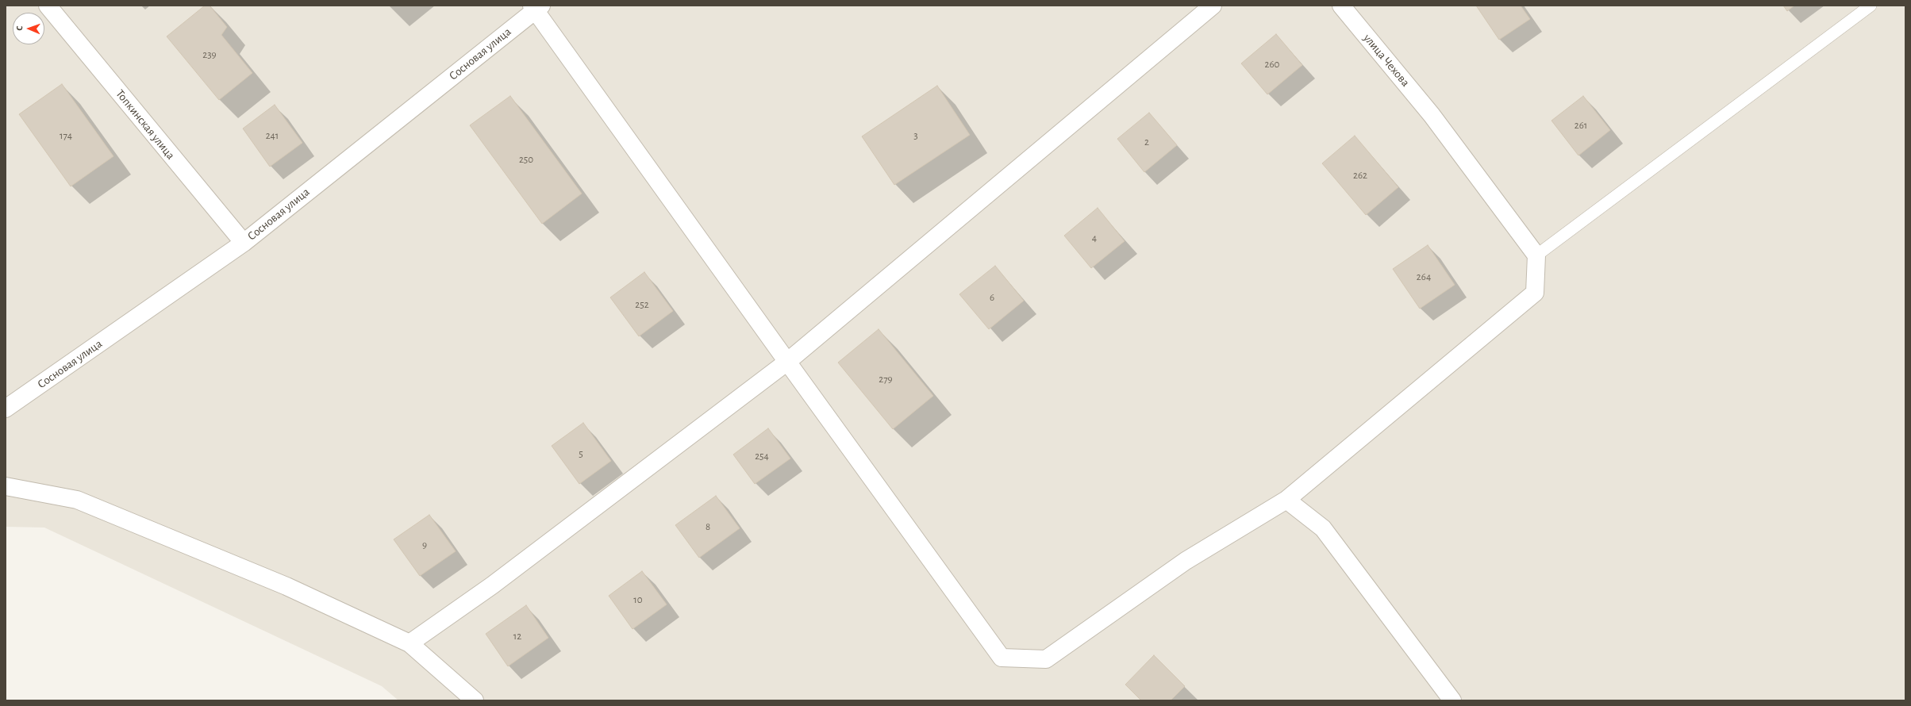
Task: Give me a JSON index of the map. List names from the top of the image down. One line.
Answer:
{"streets":{"street":["Сосновая улица","улица Чехова","Топкинская улица"]},"crossings":[["Сосновая улица","Топкинская улица"]],"house_numbers":["239","260","261","174","241","3","2","250","262","4","264","6","252","279","5","254","8","9","10","12"],"north":"left"}
